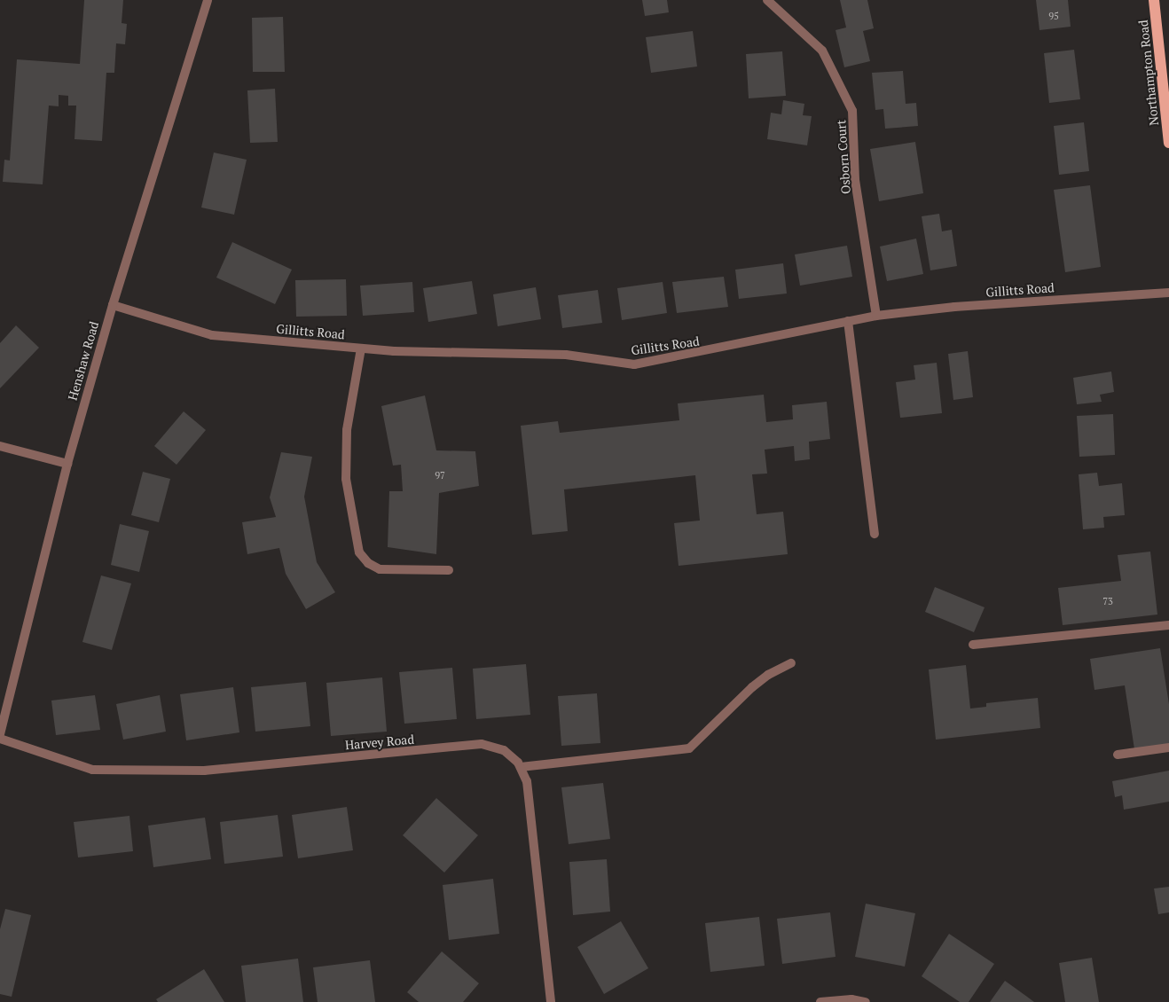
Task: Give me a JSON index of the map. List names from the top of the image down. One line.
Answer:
{"streets":{"main road":["Northampton Road"],"street":["Osborn Court","Gillitts Road","Henshaw Road","Harvey Road"]},"crossings":[["Osborn Court","Gillitts Road"],["Gillitts Road","Henshaw Road"]],"house_numbers":["95","97","73"]}
